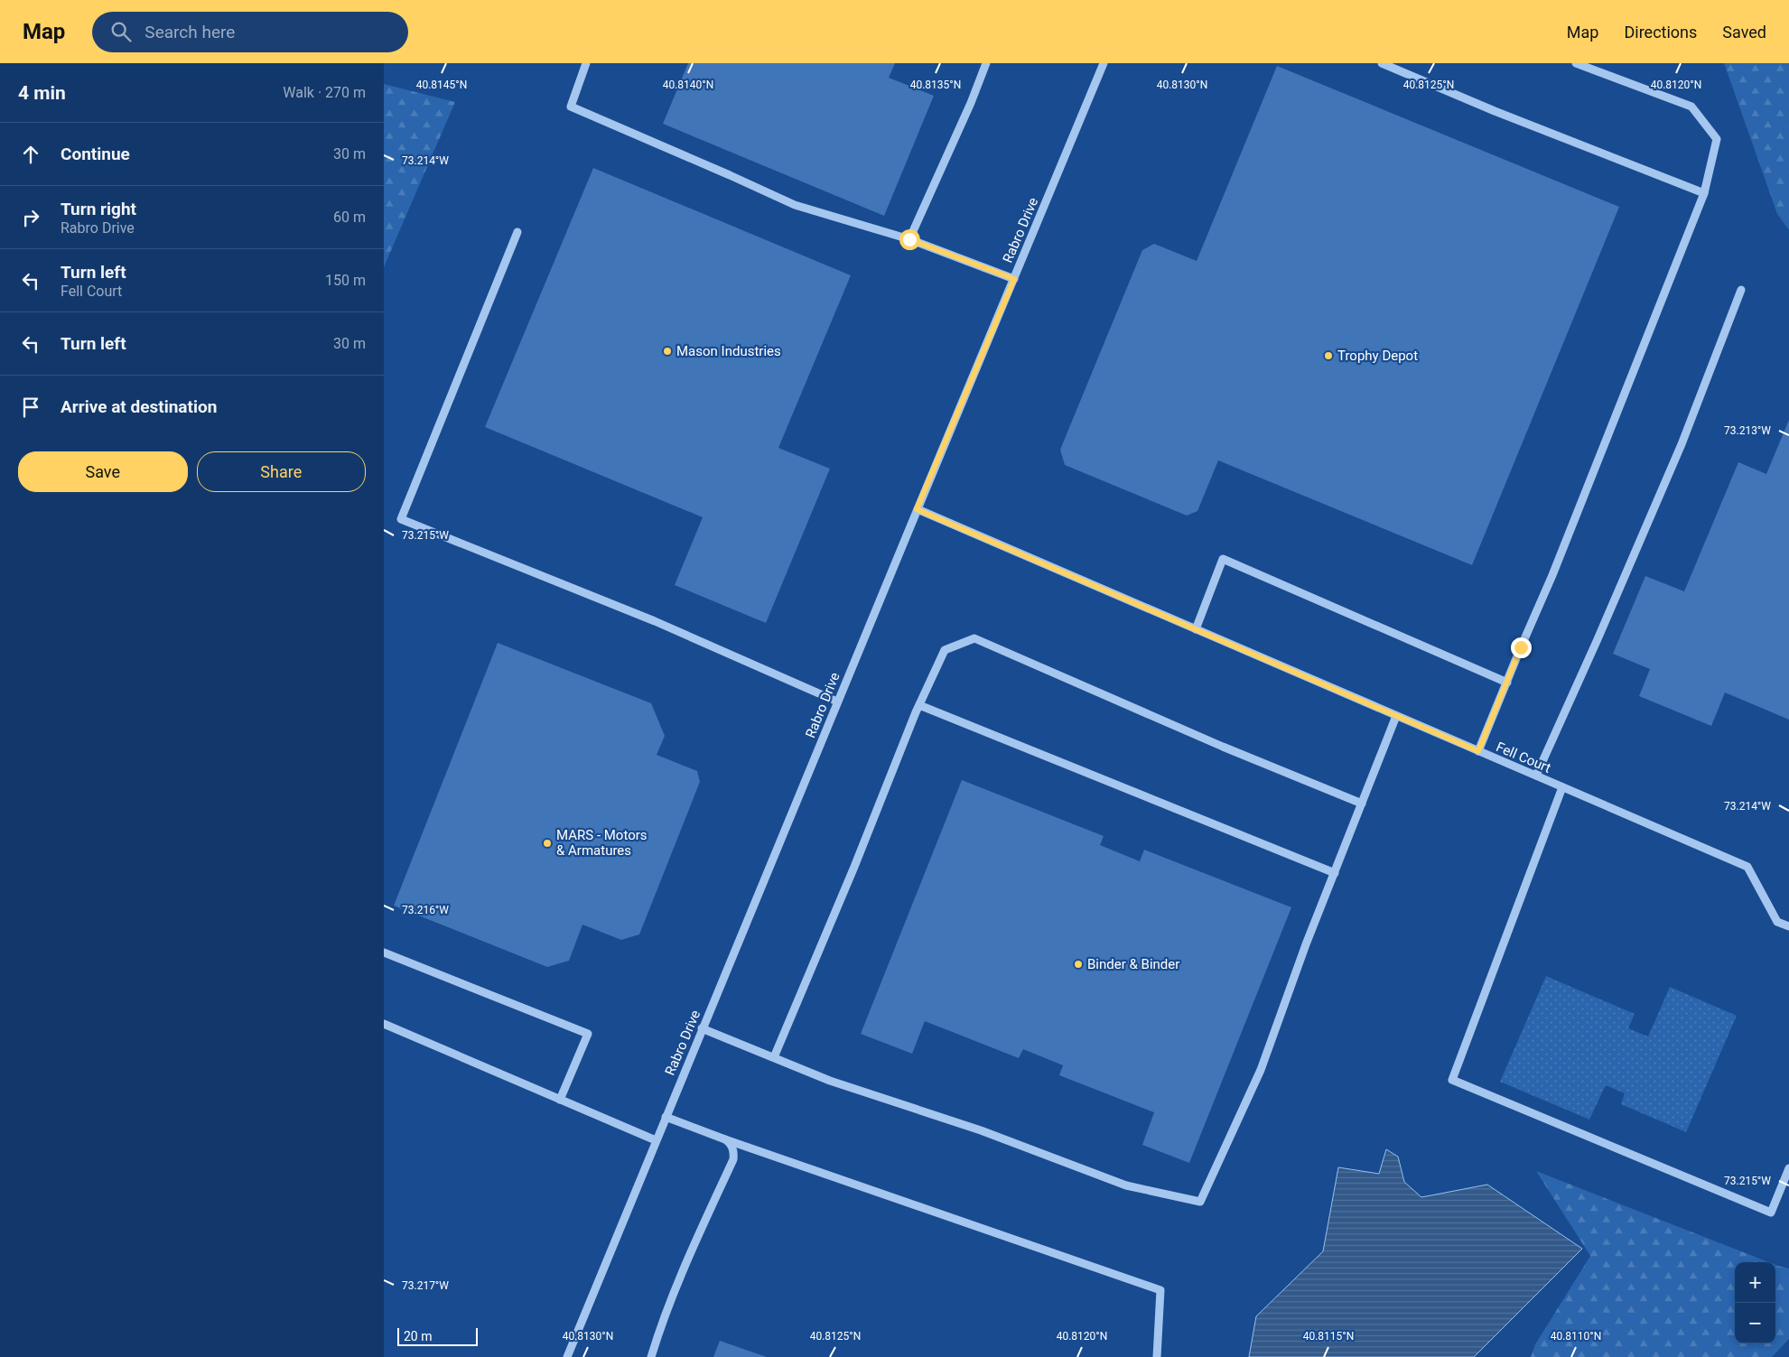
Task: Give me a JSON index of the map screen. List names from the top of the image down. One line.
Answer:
{"streets":{"street":["Rabro Drive","Fell Court"]},"crossings":[["Rabro Drive","Fell Court"]],"places":["Mason Industries","Trophy Depot","MARS - Motors & Armatures","Binder & Binder"],"scale_bar":"20 m","page":{"header":"Map","search":"Search here","nav":["Map","Directions","Saved"],"heading":["4 min","Walk · 270 m"],"list":[["Continue","30 m"],["Turn right","Rabro Drive","60 m"],["Turn left","Fell Court","150 m"],["Turn left","30 m"],"Arrive at destination"],"buttons":["Save","Share"],"map_buttons":["+","−"],"scale":"20 m"},"coordinates":["40.8145°N","40.8140°N","40.8135°N","40.8130°N","40.8125°N","40.8120°N","73.214°W","73.213°W","73.215°W","73.216°W","73.217°W","40.8115°N","40.8110°N"]}
